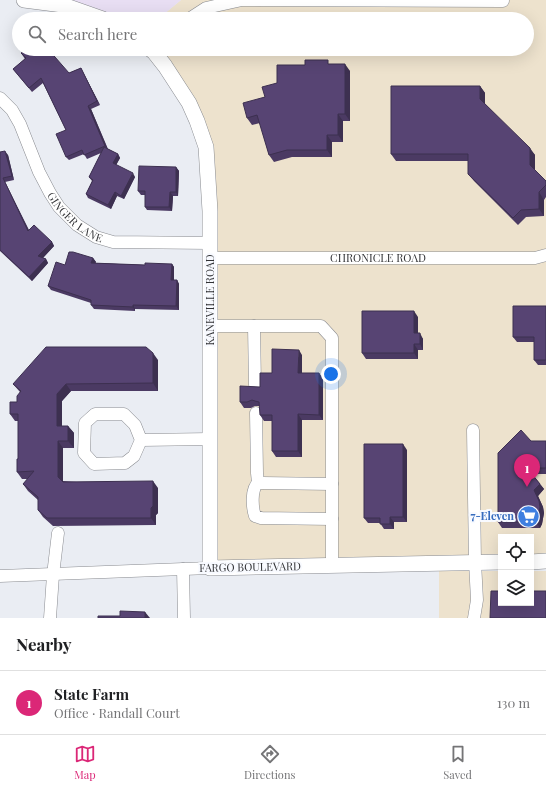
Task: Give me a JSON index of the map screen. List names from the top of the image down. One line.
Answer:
{"streets":{"main road":["KANEVILLE ROAD","FARGO BOULEVARD"],"street":["GINGER LANE","CHRONICLE ROAD"]},"crossings":[["GINGER LANE","CHRONICLE ROAD"],["GINGER LANE","KANEVILLE ROAD"],["CHRONICLE ROAD","KANEVILLE ROAD"],["KANEVILLE ROAD","FARGO BOULEVARD"]],"places":{"supermarket":["7-Eleven"]},"page":{"search":"Search here","pins":"1","heading":"Nearby","list":[{"mark":"1","name":"State Farm","note":"Office · Randall Court","value":"130 m"}],"nav":["Map","Directions","Saved"]}}
